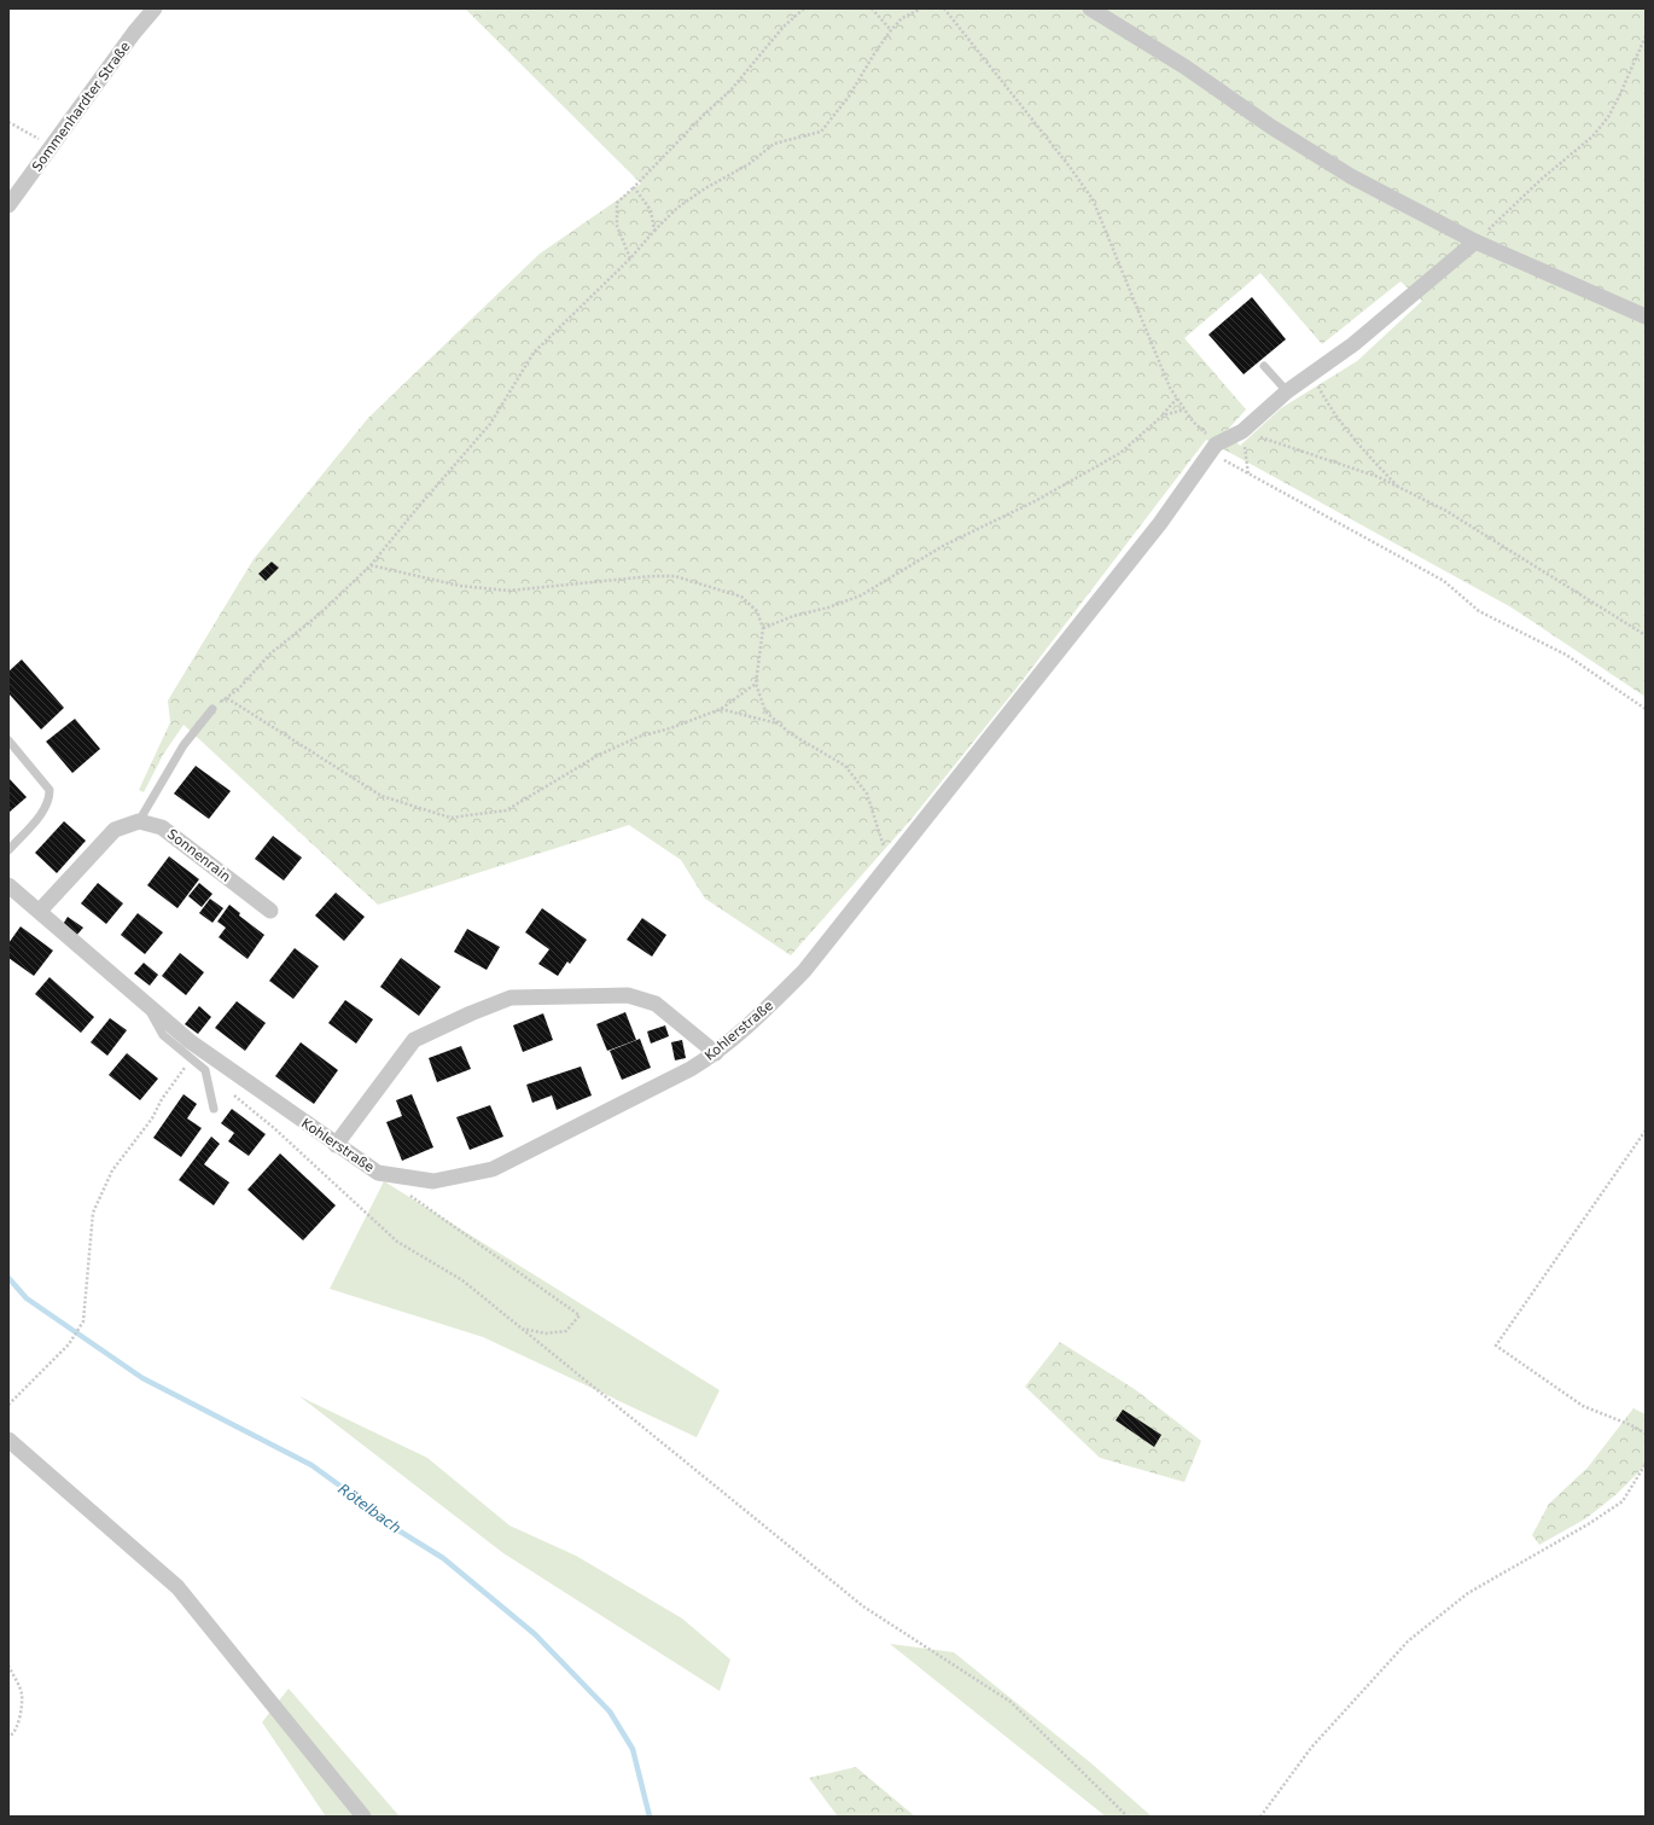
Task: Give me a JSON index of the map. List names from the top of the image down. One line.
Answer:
{"streets":{"street":["Sommenhardter Straße","Sonnenrain","Kohlerstraße"]},"water":["Rötelbach"]}
